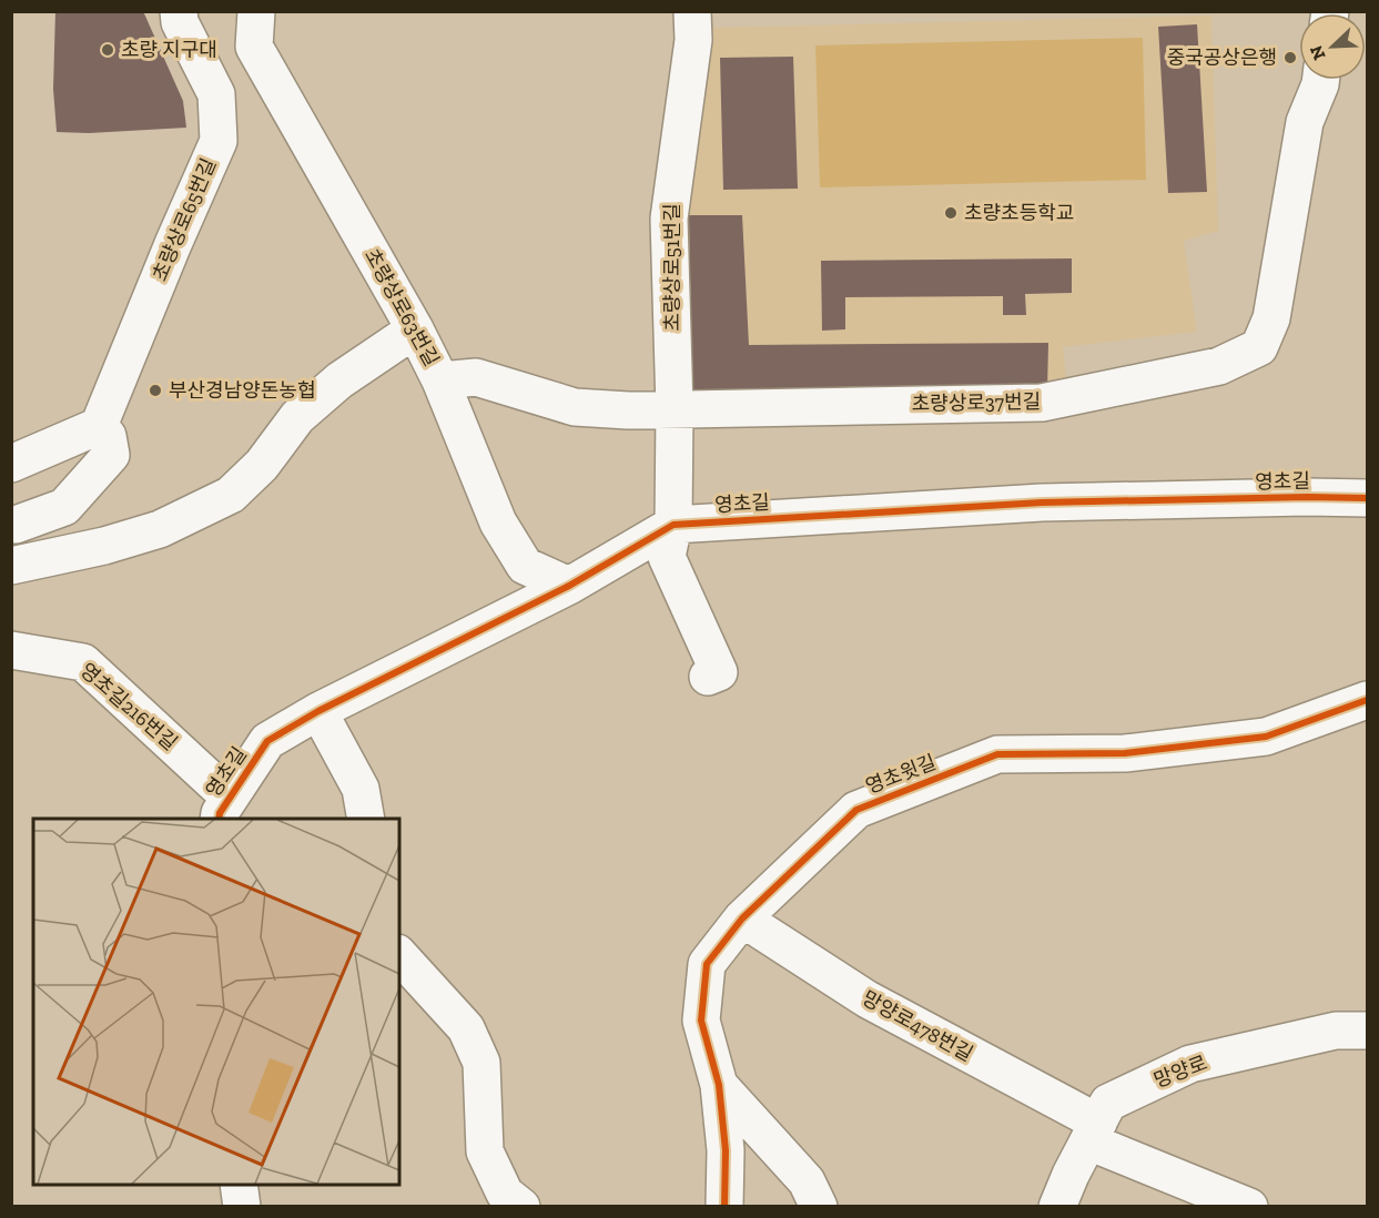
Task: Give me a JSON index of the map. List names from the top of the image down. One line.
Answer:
{"streets":{"street":["초량상로65번길","초량상로51번길","초량상로63번길","초량상로37번길","영초길","영초길216번길","영초윗길","망양로478번길","망양로"]},"crossings":[["초량상로51번길","초량상로37번길"],["초량상로51번길","영초길"],["초량상로63번길","초량상로37번길"],["초량상로63번길","영초길"],["영초길","영초길216번길"],["영초윗길","망양로478번길"],["망양로478번길","망양로"]],"places":["초량 지구대","중국공상은행","초량초등학교","부산경남양돈농협"],"north":"bottom left"}
